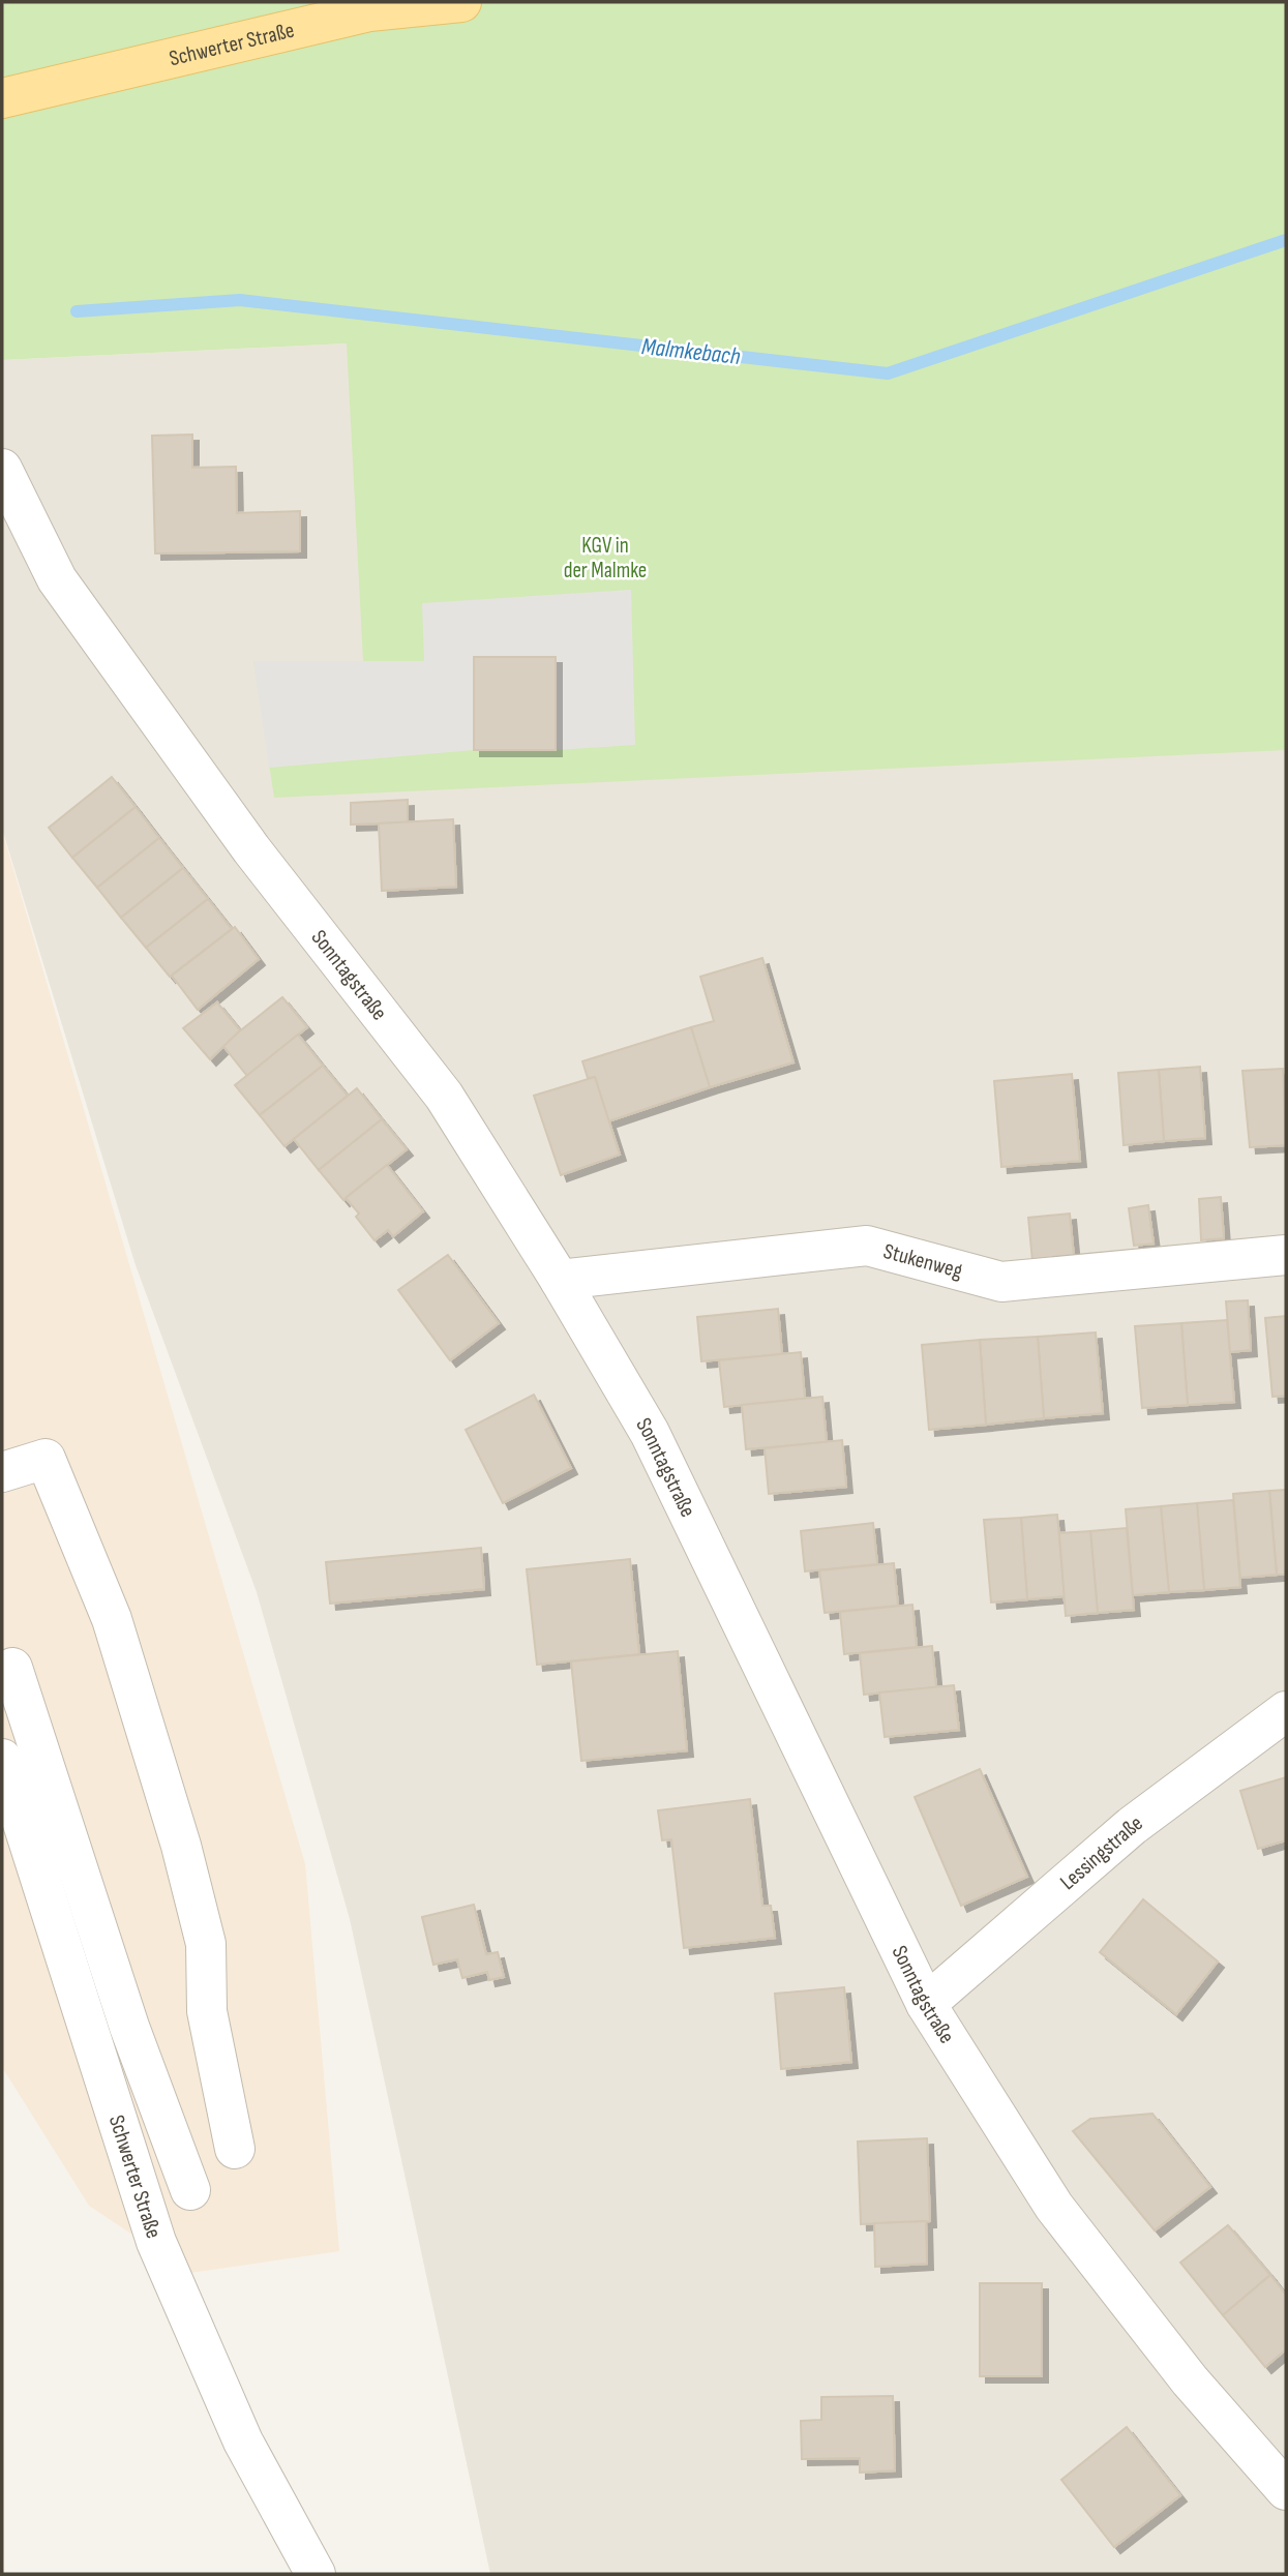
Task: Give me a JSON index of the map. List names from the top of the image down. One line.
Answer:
{"streets":{"main road":["Schwerter Straße"],"street":["Sonntagstraße","Stukenweg","Lessingstraße"]},"crossings":[["Sonntagstraße","Stukenweg"],["Sonntagstraße","Lessingstraße"]],"water":["Malmkebach"],"parks":["KGV in der Malmke"]}
